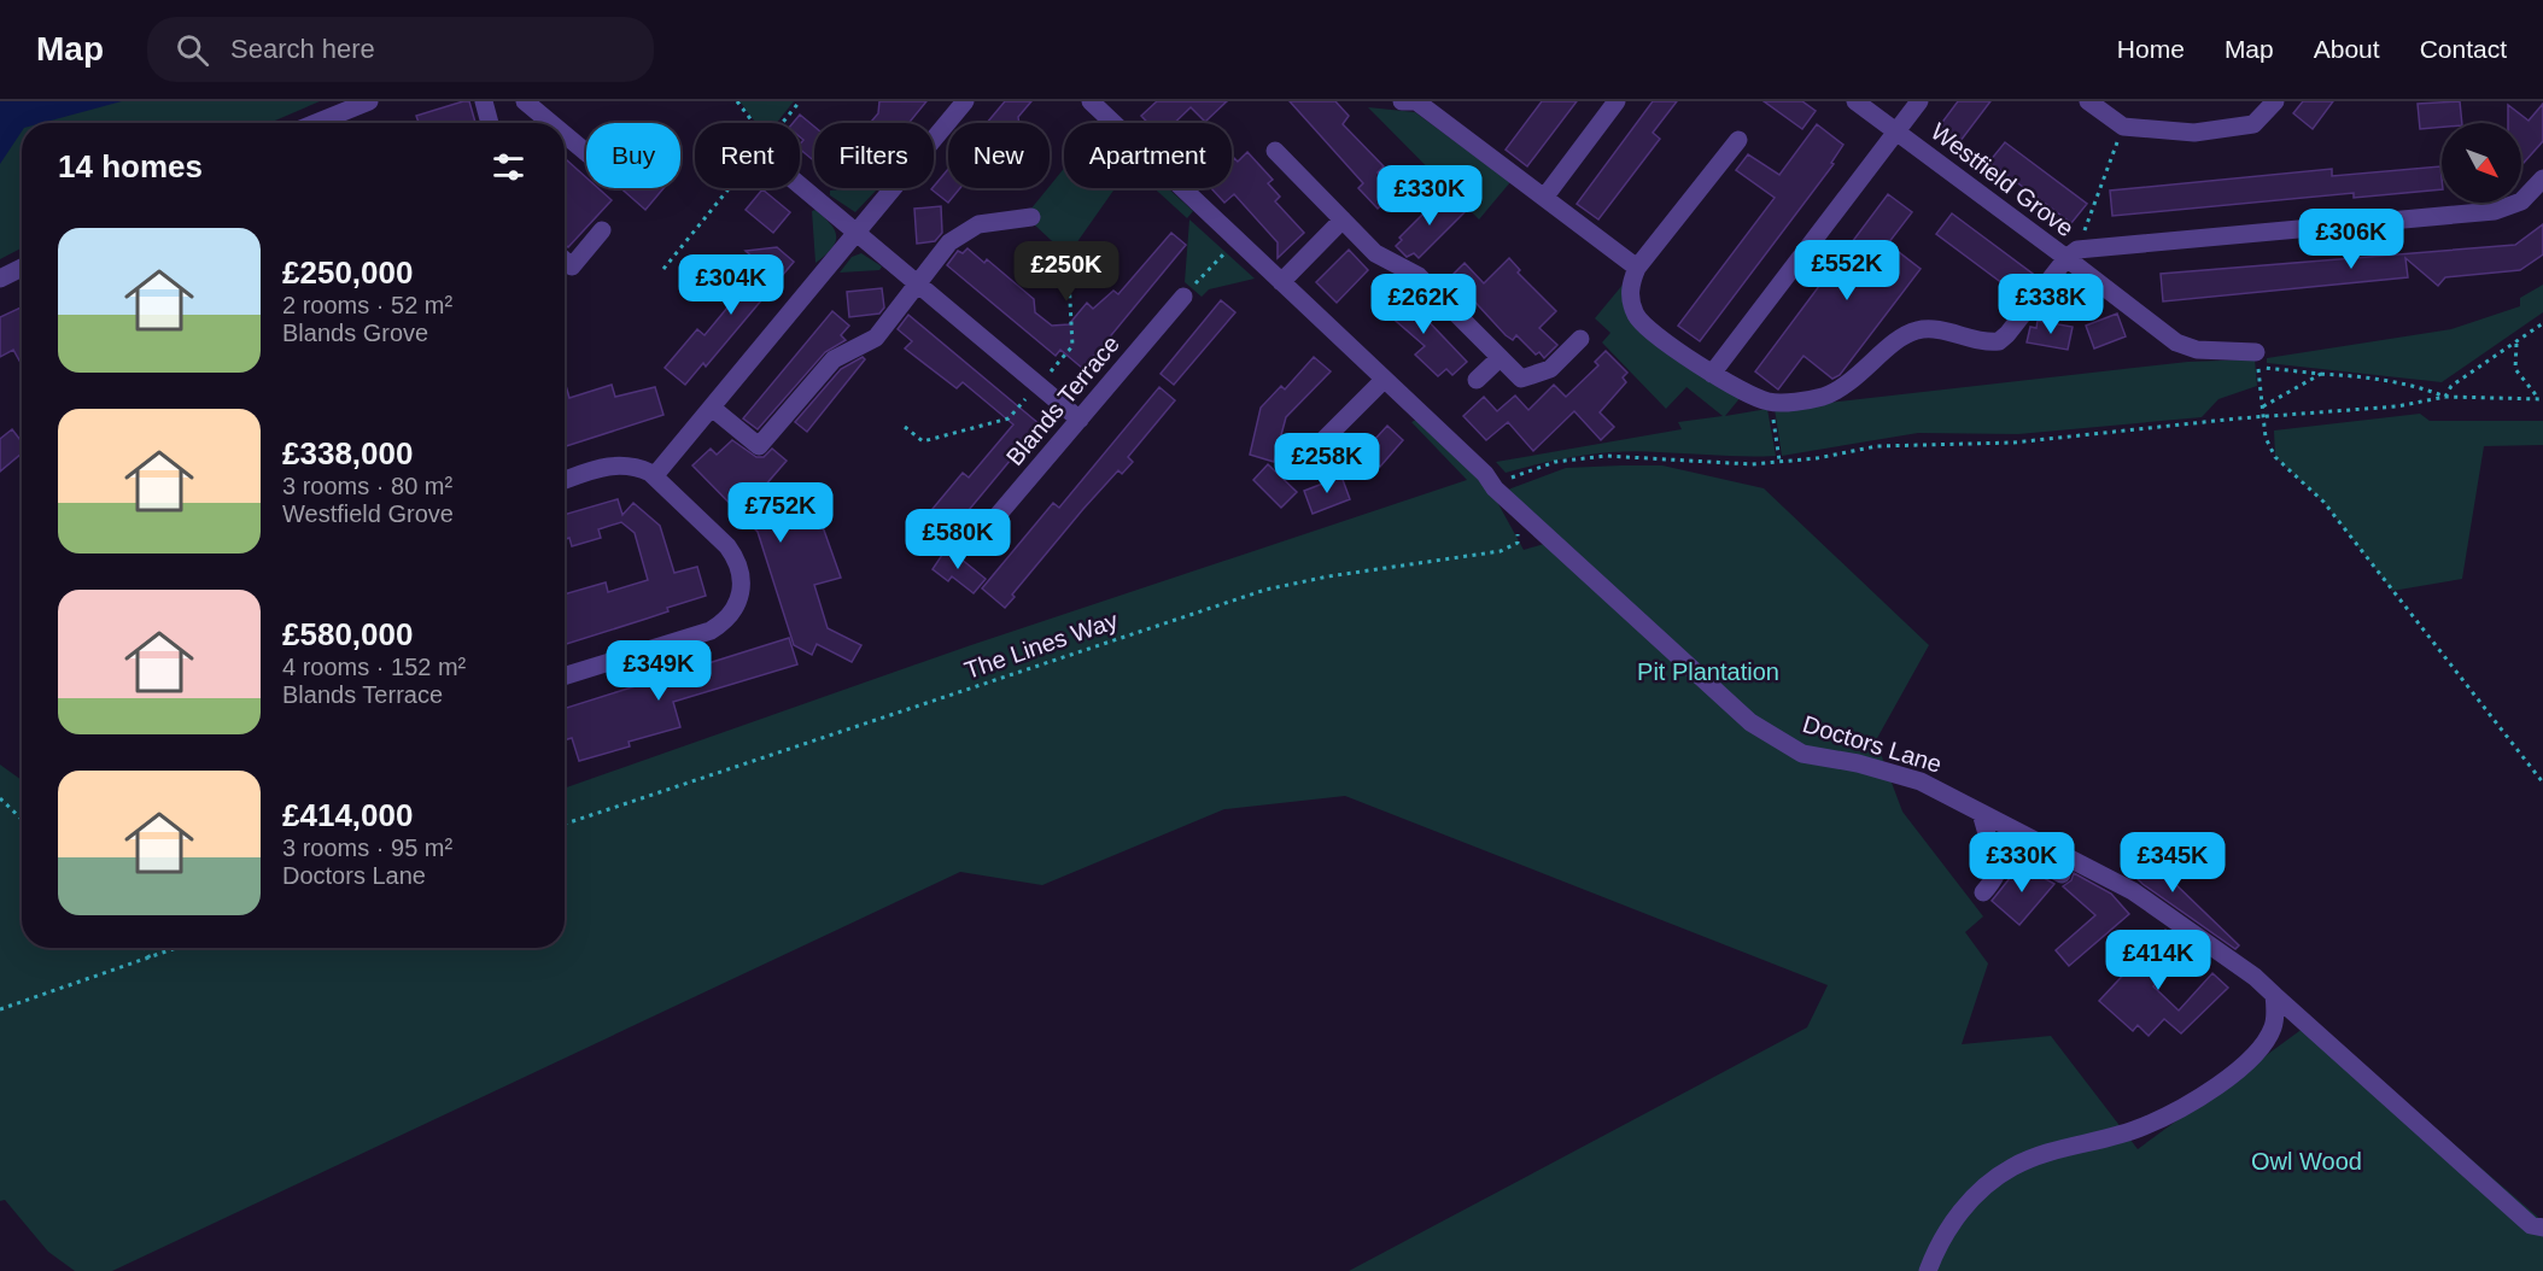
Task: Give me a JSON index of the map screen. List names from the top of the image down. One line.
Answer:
{"streets":{"street":["Westfield Grove","Blands Terrace","Doctors Lane"],"path":["The Lines Way"]},"crossings":[["The Lines Way","Doctors Lane"]],"parks":["Pit Plantation","Owl Wood"],"north":"bottom right","page":{"header":"Map","search":"Search here","nav":["Home","Map","About","Contact"],"chip":["Buy","Rent","Filters","New","Apartment"],"heading":"14 homes","price":["£330K","£306K","£552K","£250K","£304K","£262K","£338K","£258K","£752K","£580K","£349K","£330K","£345K","£414K"],"list":[{"name":"£250,000","note":"2 rooms · 52 m² · Blands Grove"},{"name":"£338,000","note":"3 rooms · 80 m² · Westfield Grove"},{"name":"£580,000","note":"4 rooms · 152 m² · Blands Terrace"},{"name":"£414,000","note":"3 rooms · 95 m² · Doctors Lane"}]}}
